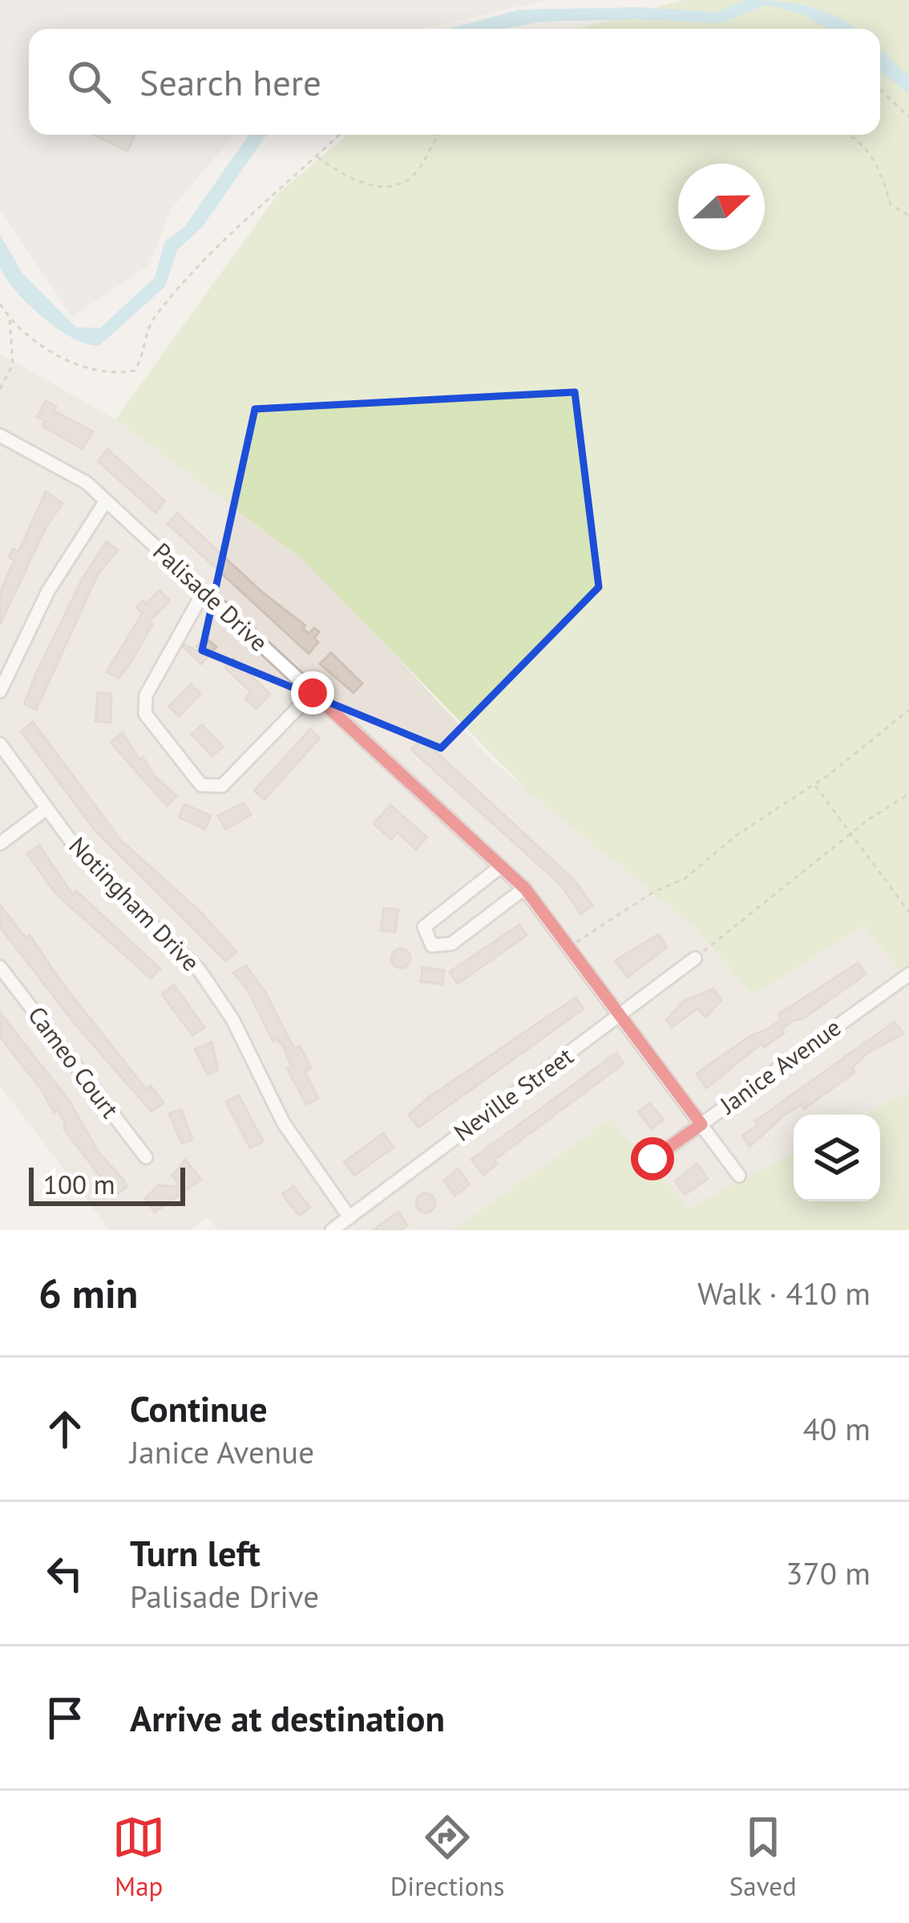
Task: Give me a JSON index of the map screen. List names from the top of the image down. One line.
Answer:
{"streets":{"street":["Palisade Drive","Notingham Drive","Cameo Court","Janice Avenue","Neville Street"]},"crossings":[["Palisade Drive","Janice Avenue"],["Palisade Drive","Neville Street"],["Notingham Drive","Neville Street"]],"scale_bar":"100 m","north":"right","page":{"search":"Search here","scale":"100 m","heading":["6 min","Walk · 410 m"],"list":[["Continue","Janice Avenue","40 m"],["Turn left","Palisade Drive","370 m"],"Arrive at destination"],"nav":["Map","Directions","Saved"]}}
